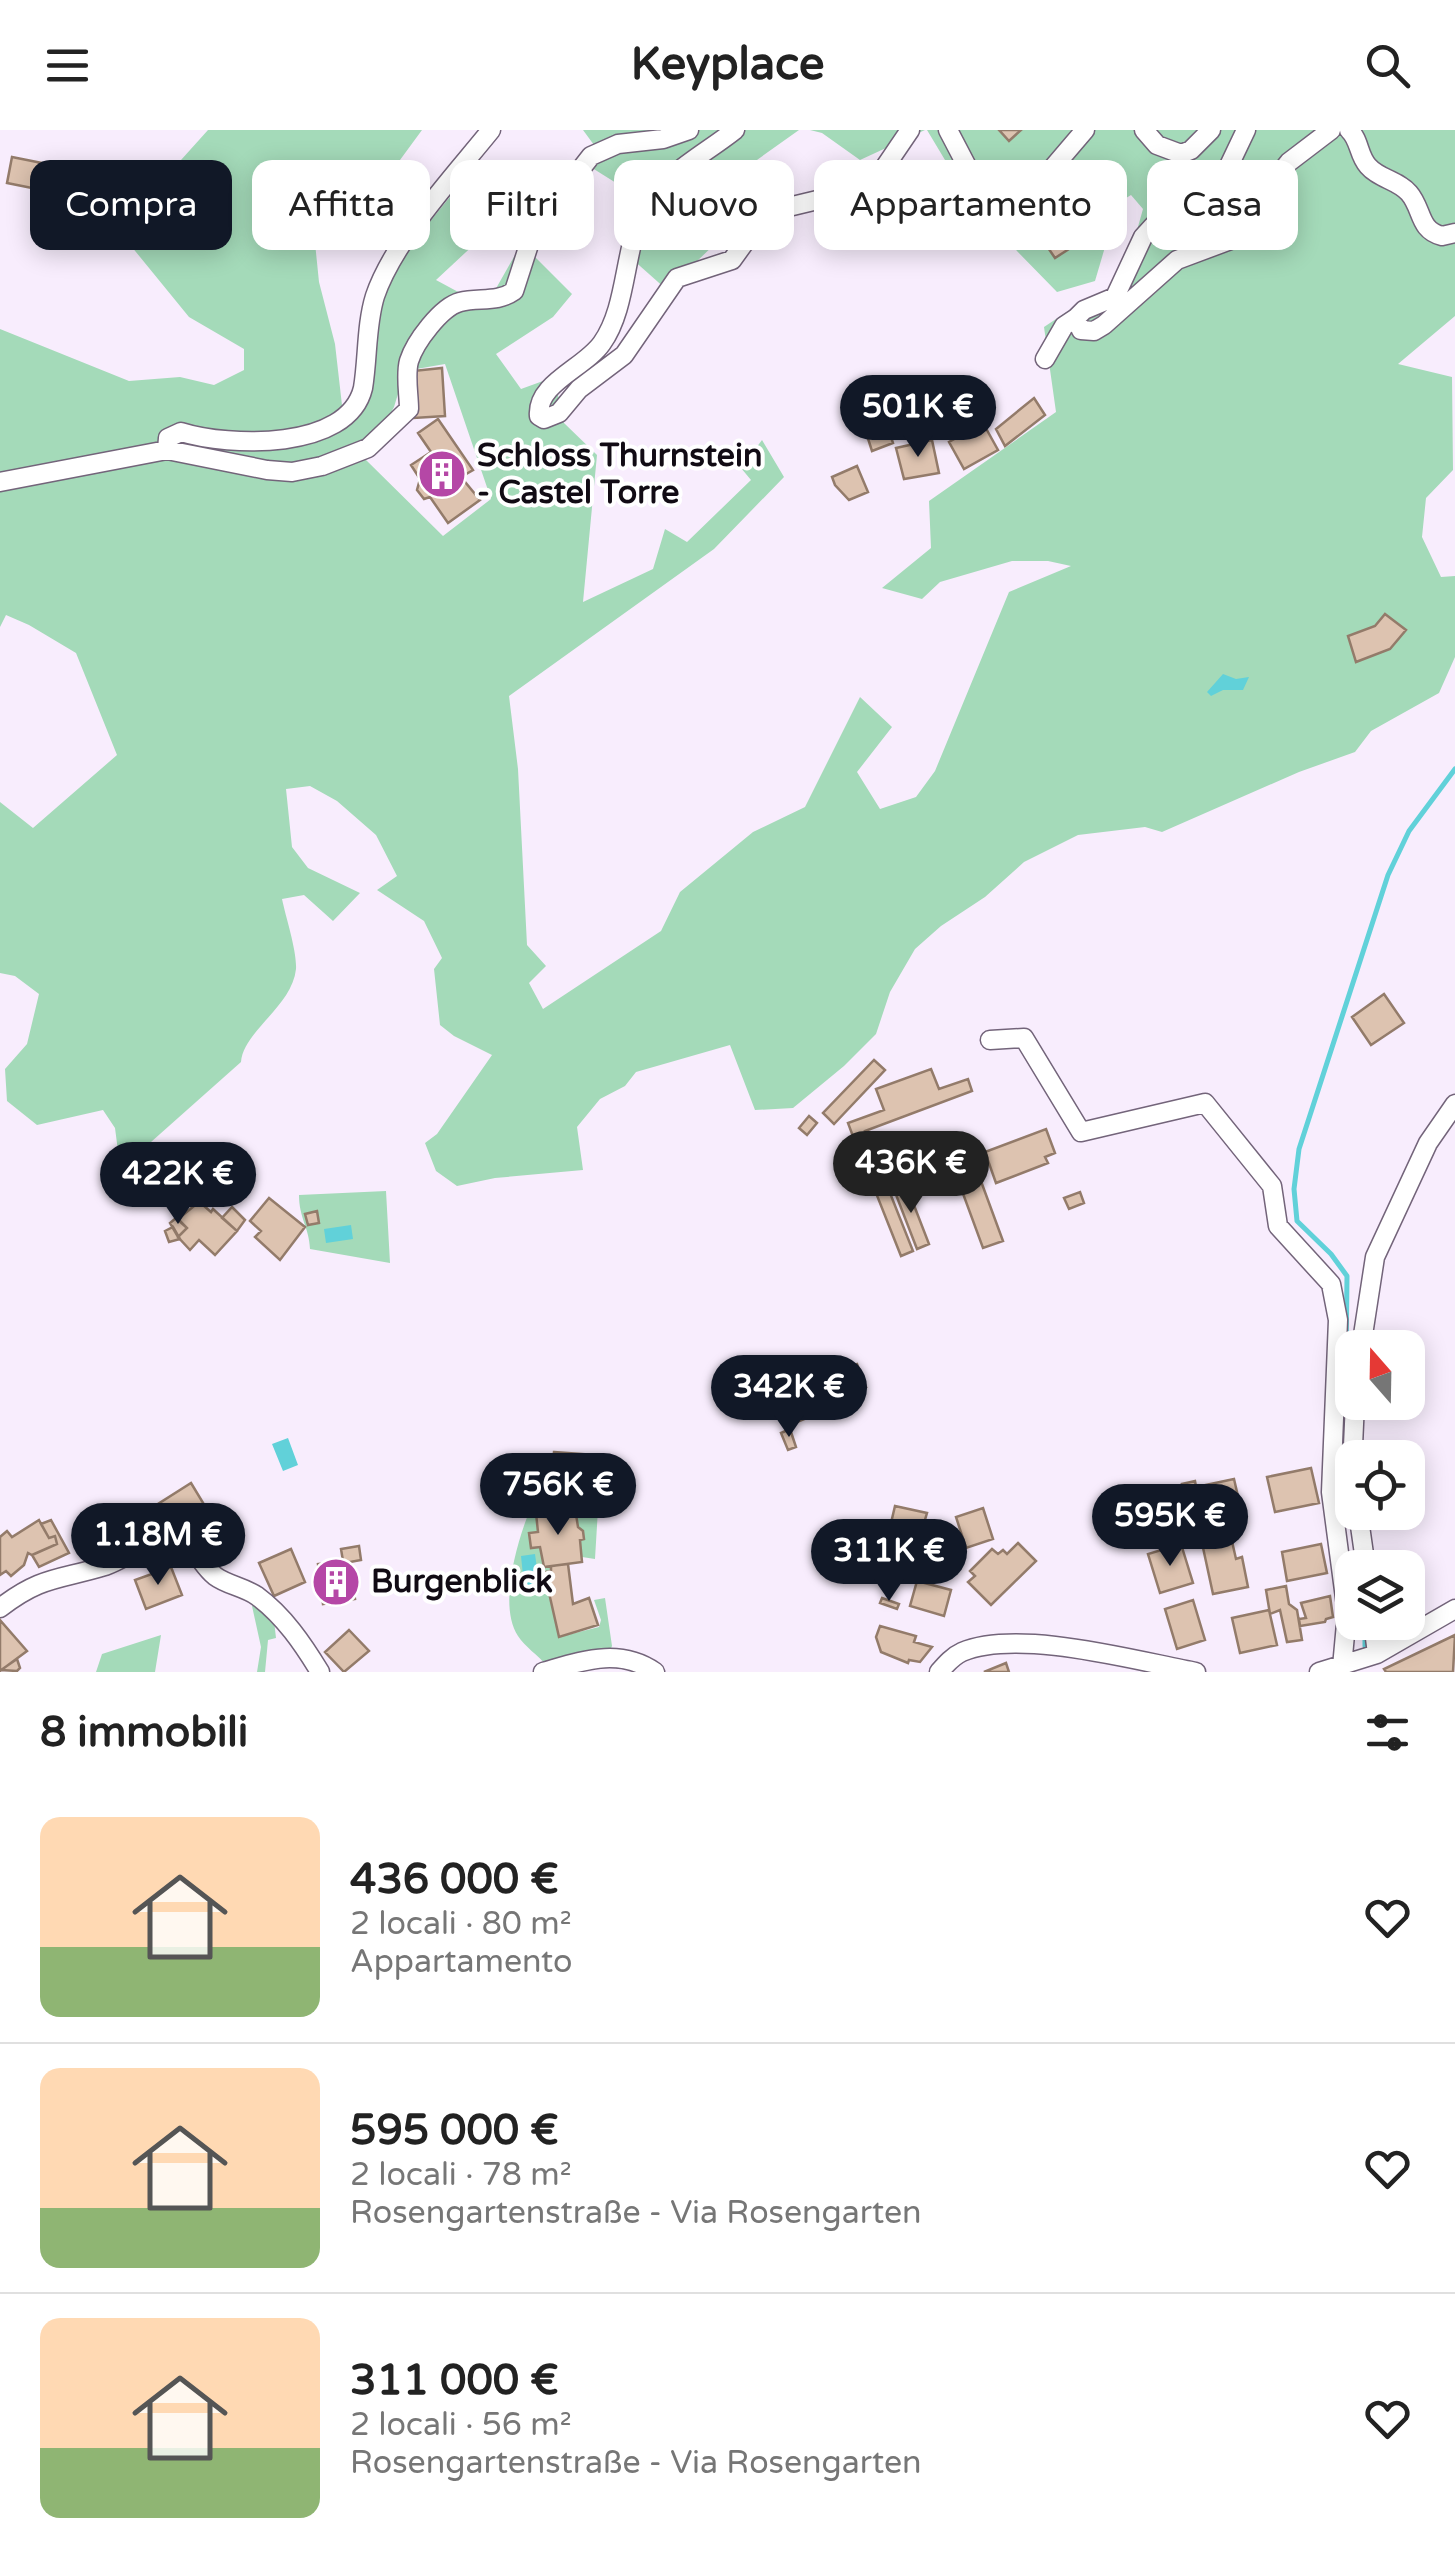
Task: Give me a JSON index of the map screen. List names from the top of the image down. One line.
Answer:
{"places":{"building":["Schloss Thurnstein - Castel Torre","Burgenblick"]},"north":"top","page":{"header":"Keyplace","chip":["Compra","Affitta","Filtri","Nuovo","Appartamento","Casa"],"price":["501K €","436K €","422K €","342K €","756K €","595K €","1.18M €","311K €"],"heading":"8 immobili","list":[{"name":"436 000 €","note":"2 locali · 80 m² · Appartamento"},{"name":"595 000 €","note":"2 locali · 78 m² · Rosengartenstraße - Via Rosengarten"},{"name":"311 000 €","note":"2 locali · 56 m² · Rosengartenstraße - Via Rosengarten"}]}}
